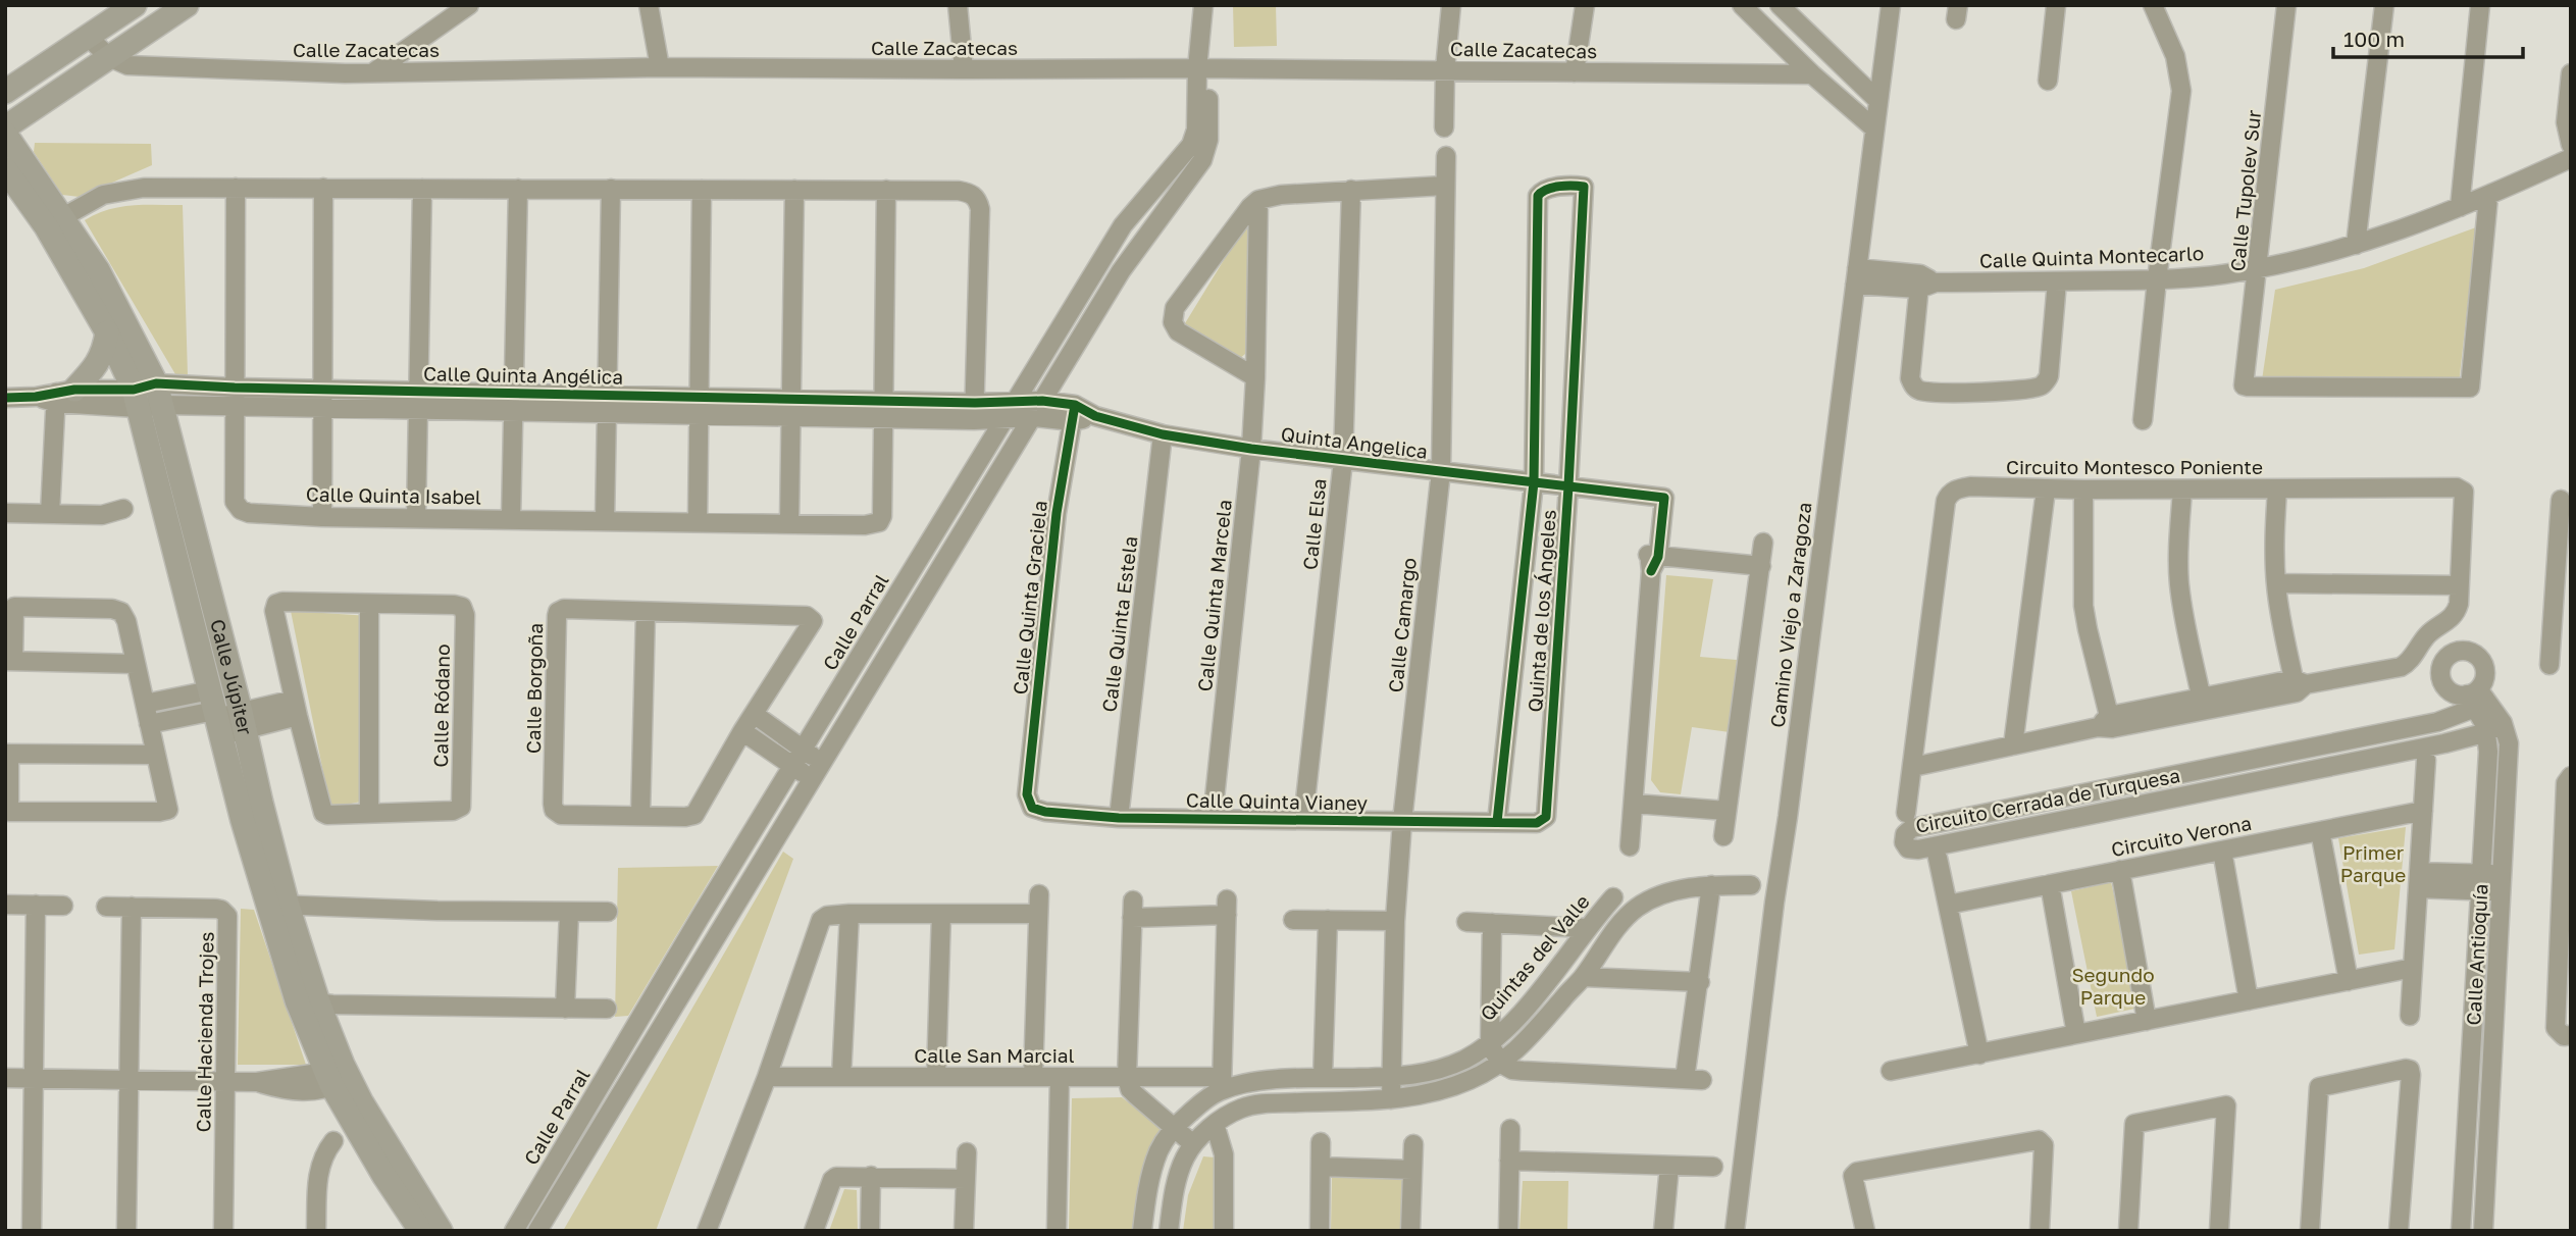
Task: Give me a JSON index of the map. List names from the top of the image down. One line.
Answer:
{"streets":{"main road":["Calle Júpiter"],"street":["Calle Zacatecas","Calle Tupolev Sur","Calle Quinta Montecarlo","Calle Quinta Angélica","Quinta Angelica","Circuito Montesco Poniente","Calle Quinta Isabel","Calle Elsa","Calle Quinta Marcela","Calle Quinta Graciela","Quinta de los Ángeles","Camino Viejo a Zaragoza","Calle Parral","Calle Quinta Estela","Calle Camargo","Calle Borgoña","Calle Ródano","Circuito Cerrada de Turquesa","Calle Quinta Vianey","Circuito Verona","Calle Antioquía","Quintas del Valle","Calle Hacienda Trojes","Calle San Marcial"]},"crossings":[["Calle Zacatecas","Calle Parral"],["Calle Tupolev Sur","Calle Quinta Montecarlo"],["Calle Quinta Montecarlo","Camino Viejo a Zaragoza"],["Calle Quinta Angélica","Quinta Angelica"],["Calle Quinta Angélica","Calle Quinta Isabel"],["Calle Quinta Angélica","Calle Parral"],["Calle Quinta Angélica","Calle Júpiter"],["Quinta Angelica","Calle Elsa"],["Quinta Angelica","Calle Quinta Marcela"],["Quinta Angelica","Calle Quinta Graciela"],["Quinta Angelica","Quinta de los Ángeles"],["Quinta Angelica","Calle Parral"],["Quinta Angelica","Calle Quinta Estela"],["Quinta Angelica","Calle Camargo"],["Calle Elsa","Calle Quinta Vianey"],["Calle Quinta Marcela","Calle Quinta Vianey"],["Calle Quinta Graciela","Calle Quinta Vianey"],["Quinta de los Ángeles","Calle Quinta Vianey"],["Calle Quinta Estela","Calle Quinta Vianey"],["Calle Camargo","Calle Quinta Vianey"],["Calle Camargo","Quintas del Valle"],["Circuito Cerrada de Turquesa","Calle Antioquía"],["Quintas del Valle","Calle San Marcial"]],"parks":["Primer Parque","Segundo Parque"],"scale_bar":"100 m"}
